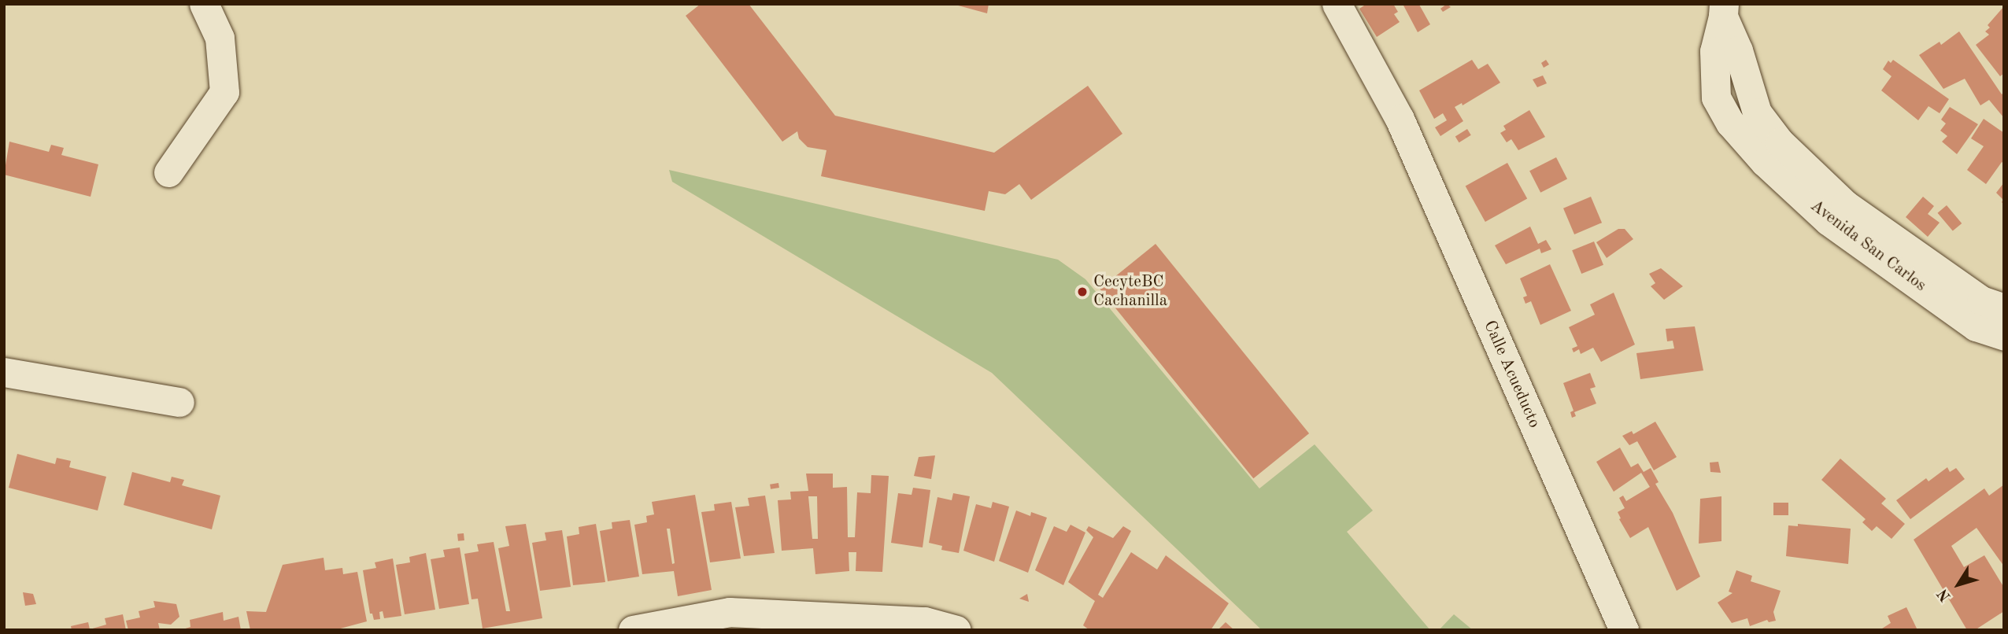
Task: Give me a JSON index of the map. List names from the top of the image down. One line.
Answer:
{"streets":{"street":["Avenida San Carlos","Calle Acueducto"]},"places":["CecyteBC Cachanilla"],"north":"bottom left"}
